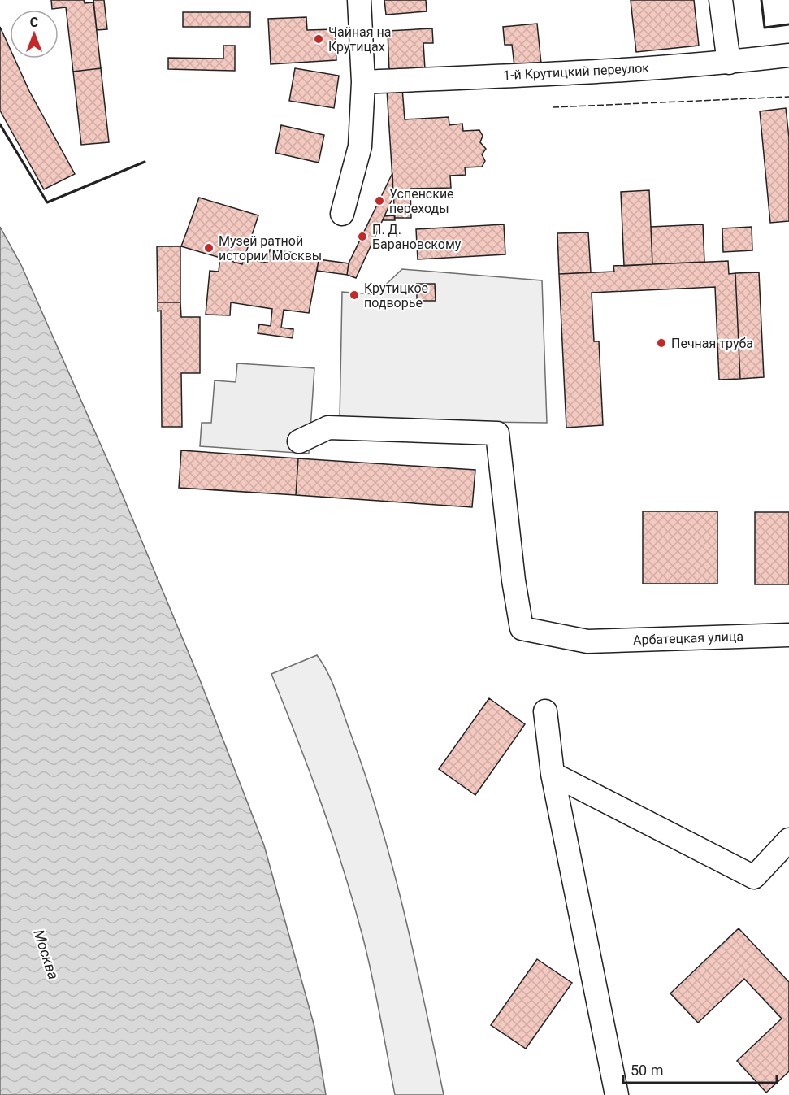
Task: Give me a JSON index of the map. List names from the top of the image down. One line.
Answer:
{"streets":{"street":["1-й Крутицкий переулок","Арбатецкая улица"]},"water":["Москва"],"places":["Чайная на Крутицах","Успенские переходы","П. Д. Барановскому","Музей ратной истории Москвы","Крутицкое подворье","Печная труба"],"scale_bar":"50 m","north":"top"}
